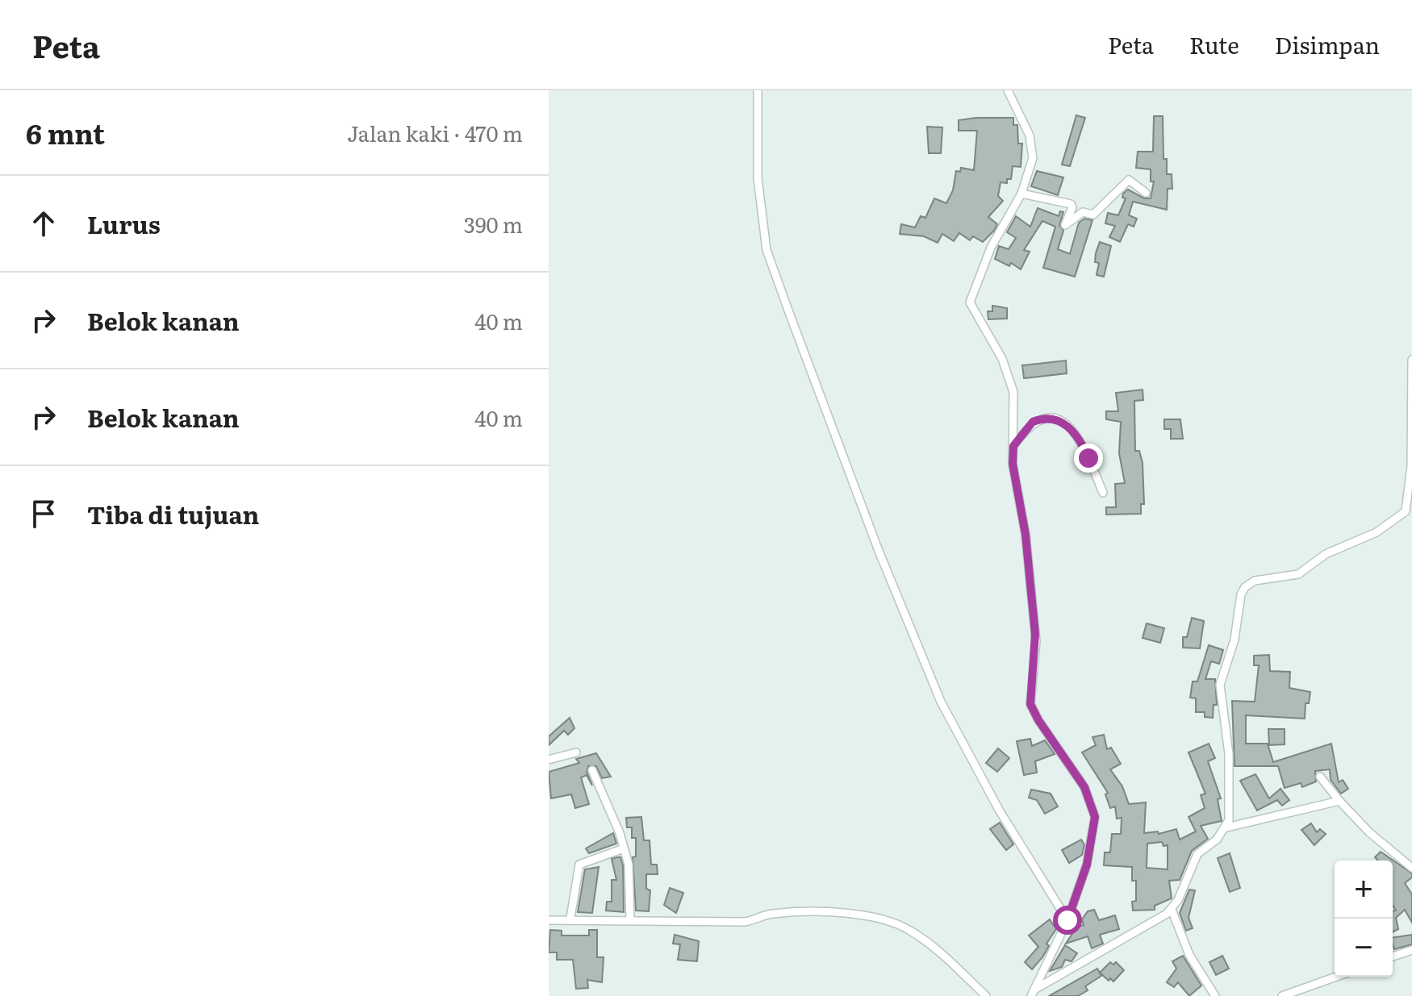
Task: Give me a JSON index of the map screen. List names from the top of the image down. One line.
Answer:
{"page":{"header":"Peta","nav":["Peta","Rute","Disimpan"],"heading":["6 mnt","Jalan kaki · 470 m"],"list":[["Lurus","390 m"],["Belok kanan","40 m"],["Belok kanan","40 m"],"Tiba di tujuan"],"map_buttons":["+","−"]}}
